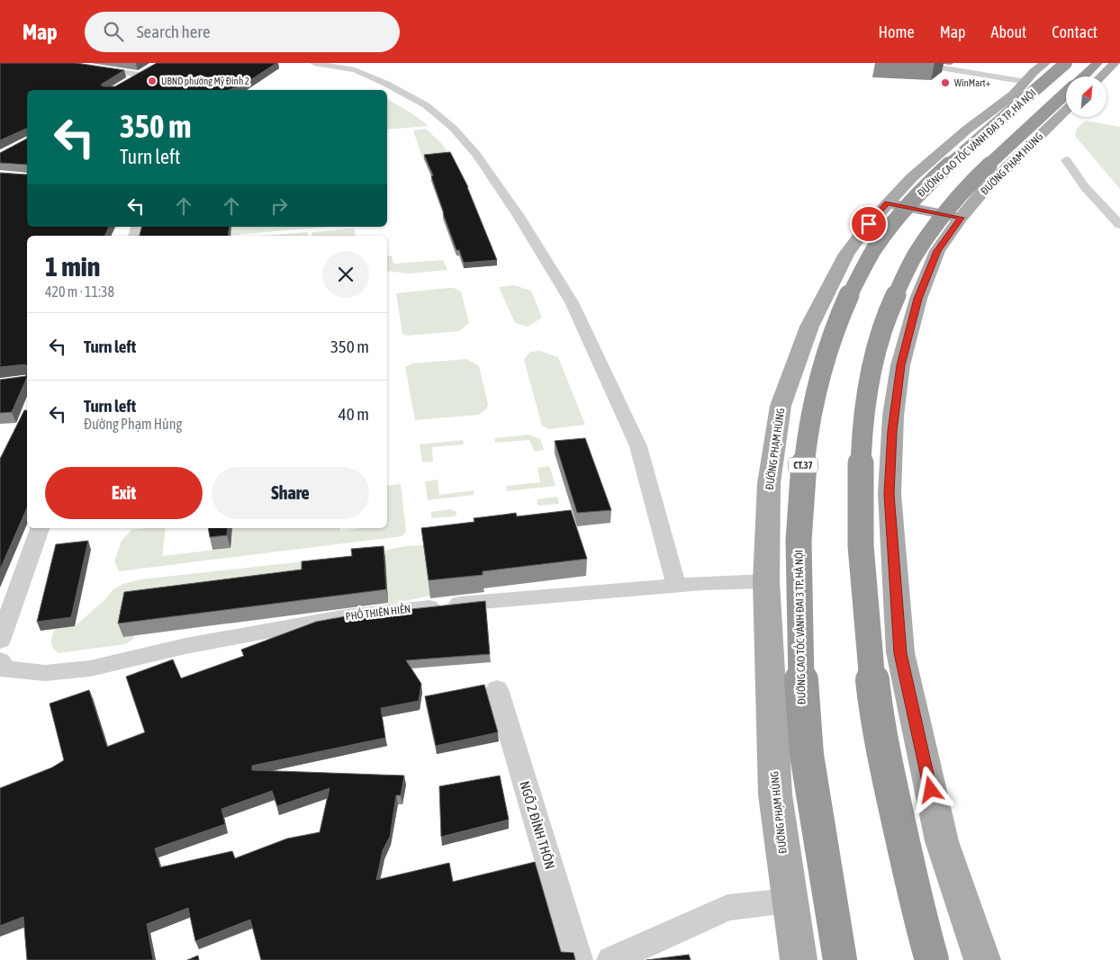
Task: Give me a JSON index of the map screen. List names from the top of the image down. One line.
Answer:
{"streets":{"highway":["ĐƯỜNG CAO TỐC VÀNH ĐAI 3 TP. HÀ NỘI","CT.37"],"main road":["ĐƯỜNG PHẠM HÙNG"],"street":["PHỐ THIÊN HIỀN","NGÕ 2 ĐÌNH THÔN"]},"crossings":[["ĐƯỜNG PHẠM HÙNG","PHỐ THIÊN HIỀN"]],"places":["UBND phường Mỹ Đình 2","WinMart+"],"north":"top right","page":{"header":"Map","search":"Search here","nav":["Home","Map","About","Contact"],"turn":["350 m","Turn left"],"heading":["1 min","420 m · 11:38"],"list":[{"name":"Turn left","value":"350 m"},{"name":"Turn left","note":"Đường Phạm Hùng","value":"40 m"}],"buttons":["Exit","Share"]}}
